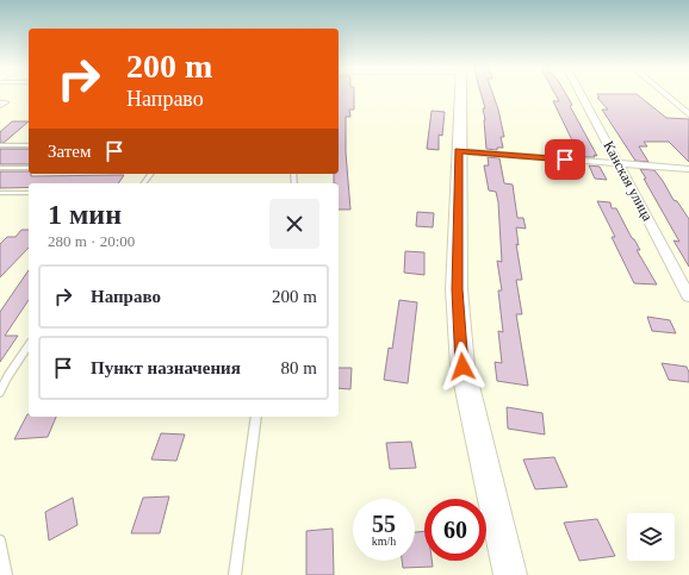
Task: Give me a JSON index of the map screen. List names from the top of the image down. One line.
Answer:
{"streets":{"street":["Канская улица"]},"page":{"turn":["200 m","Направо"],"then":"Затем","heading":["1 мин","280 m · 20:00"],"list":[{"name":"Направо","value":"200 m"},{"name":"Пункт назначения","value":"80 m"}],"speed":"55 km/h","limit":"60"}}
